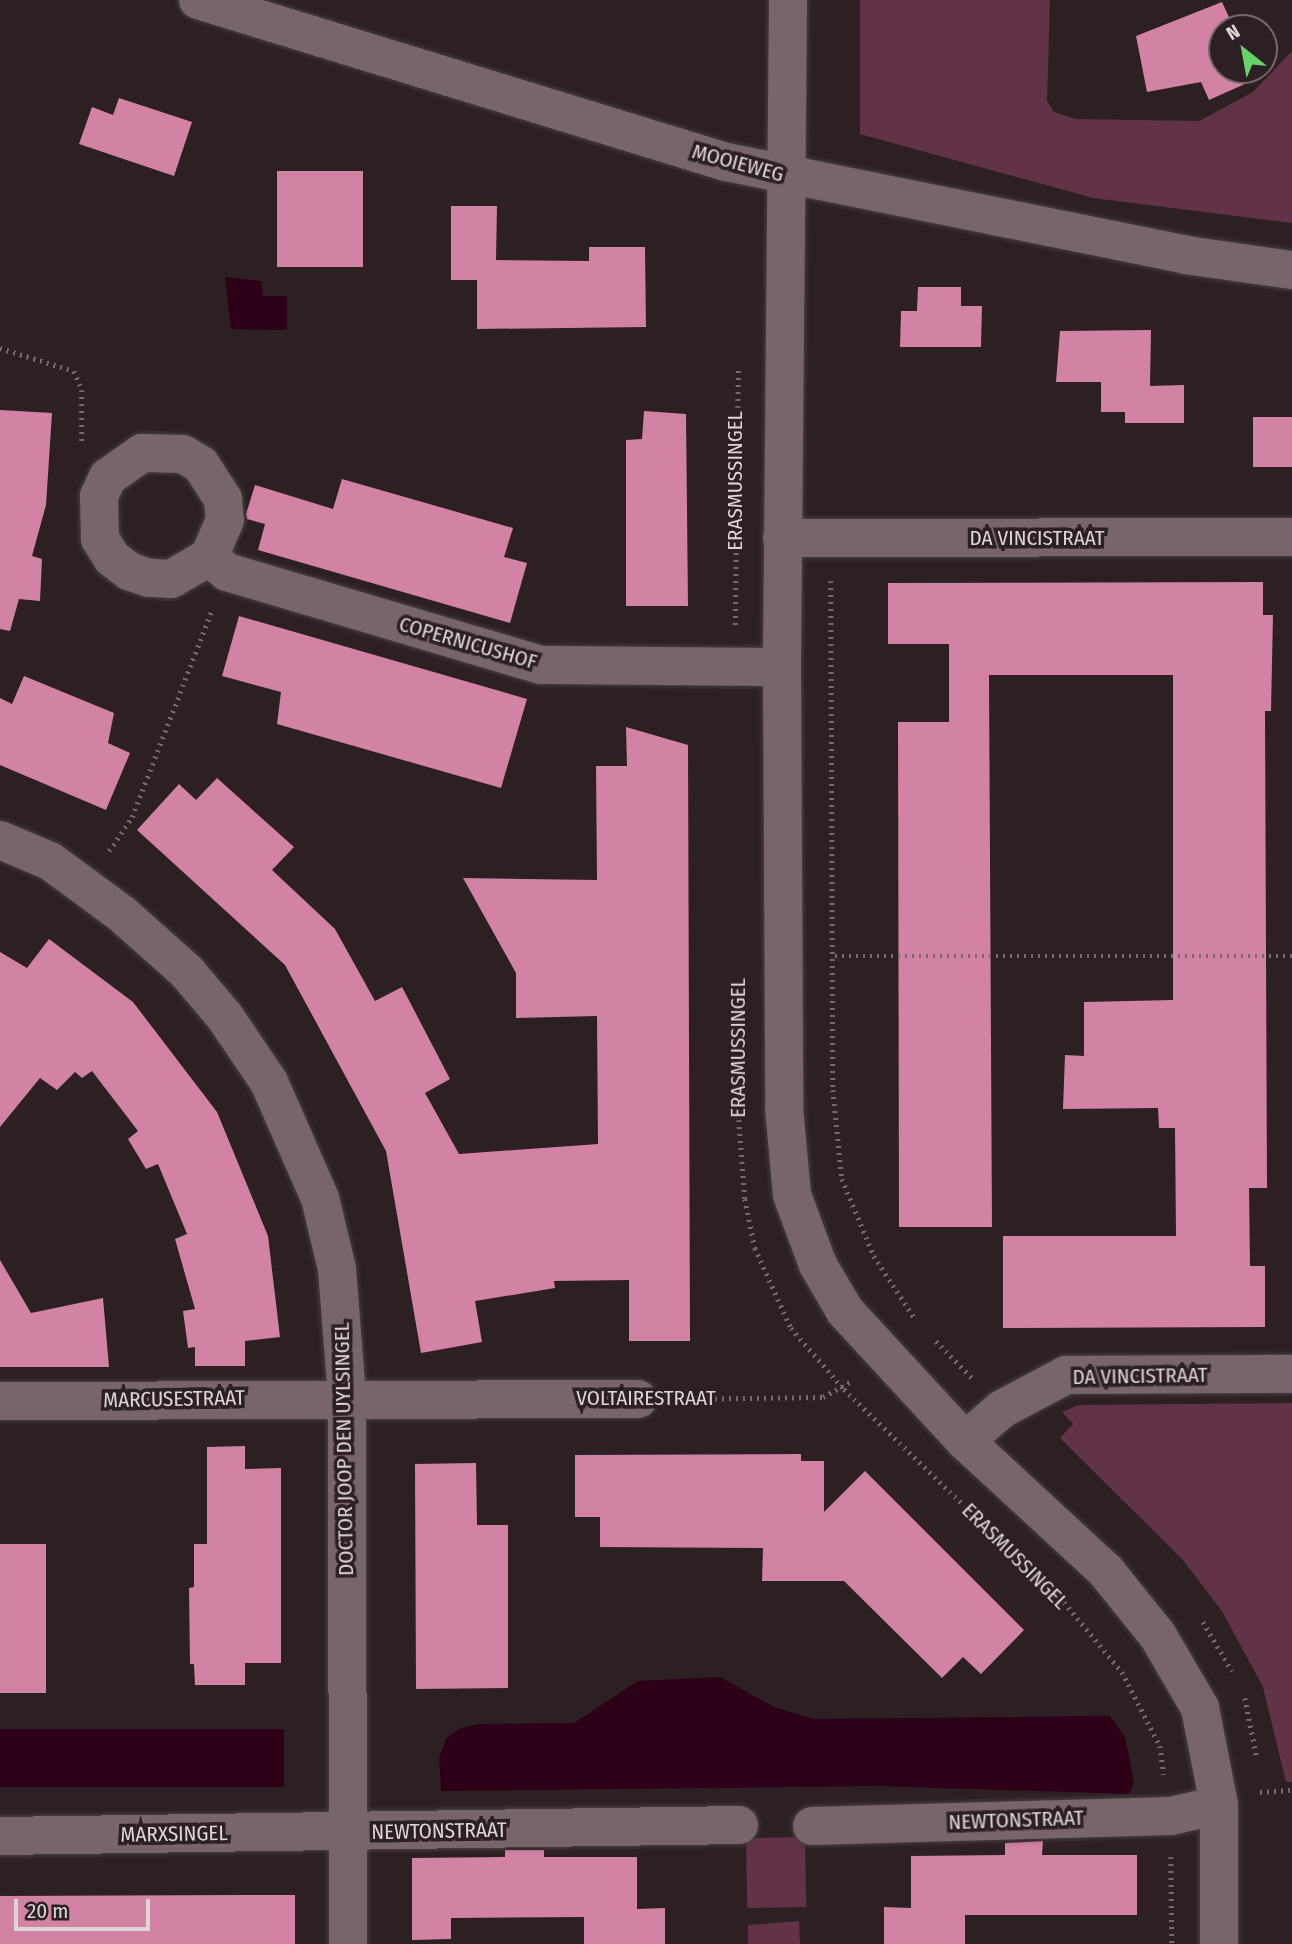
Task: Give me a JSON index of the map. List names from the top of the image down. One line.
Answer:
{"streets":{"street":["MOOIEWEG","DA VINCISTRAAT","COPERNICUSHOF","VOLTAIRESTRAAT","MARCUSESTRAAT","DOCTOR JOOP DEN UYLSINGEL","NEWTONSTRAAT","MARXSINGEL"],"path":["ERASMUSSINGEL"]},"crossings":[["ERASMUSSINGEL","COPERNICUSHOF"],["ERASMUSSINGEL","VOLTAIRESTRAAT"],["ERASMUSSINGEL","NEWTONSTRAAT"],["VOLTAIRESTRAAT","MARCUSESTRAAT"],["VOLTAIRESTRAAT","DOCTOR JOOP DEN UYLSINGEL"],["MARCUSESTRAAT","DOCTOR JOOP DEN UYLSINGEL"],["DOCTOR JOOP DEN UYLSINGEL","NEWTONSTRAAT"],["DOCTOR JOOP DEN UYLSINGEL","MARXSINGEL"],["NEWTONSTRAAT","MARXSINGEL"]],"scale_bar":"20 m","north":"top left"}
